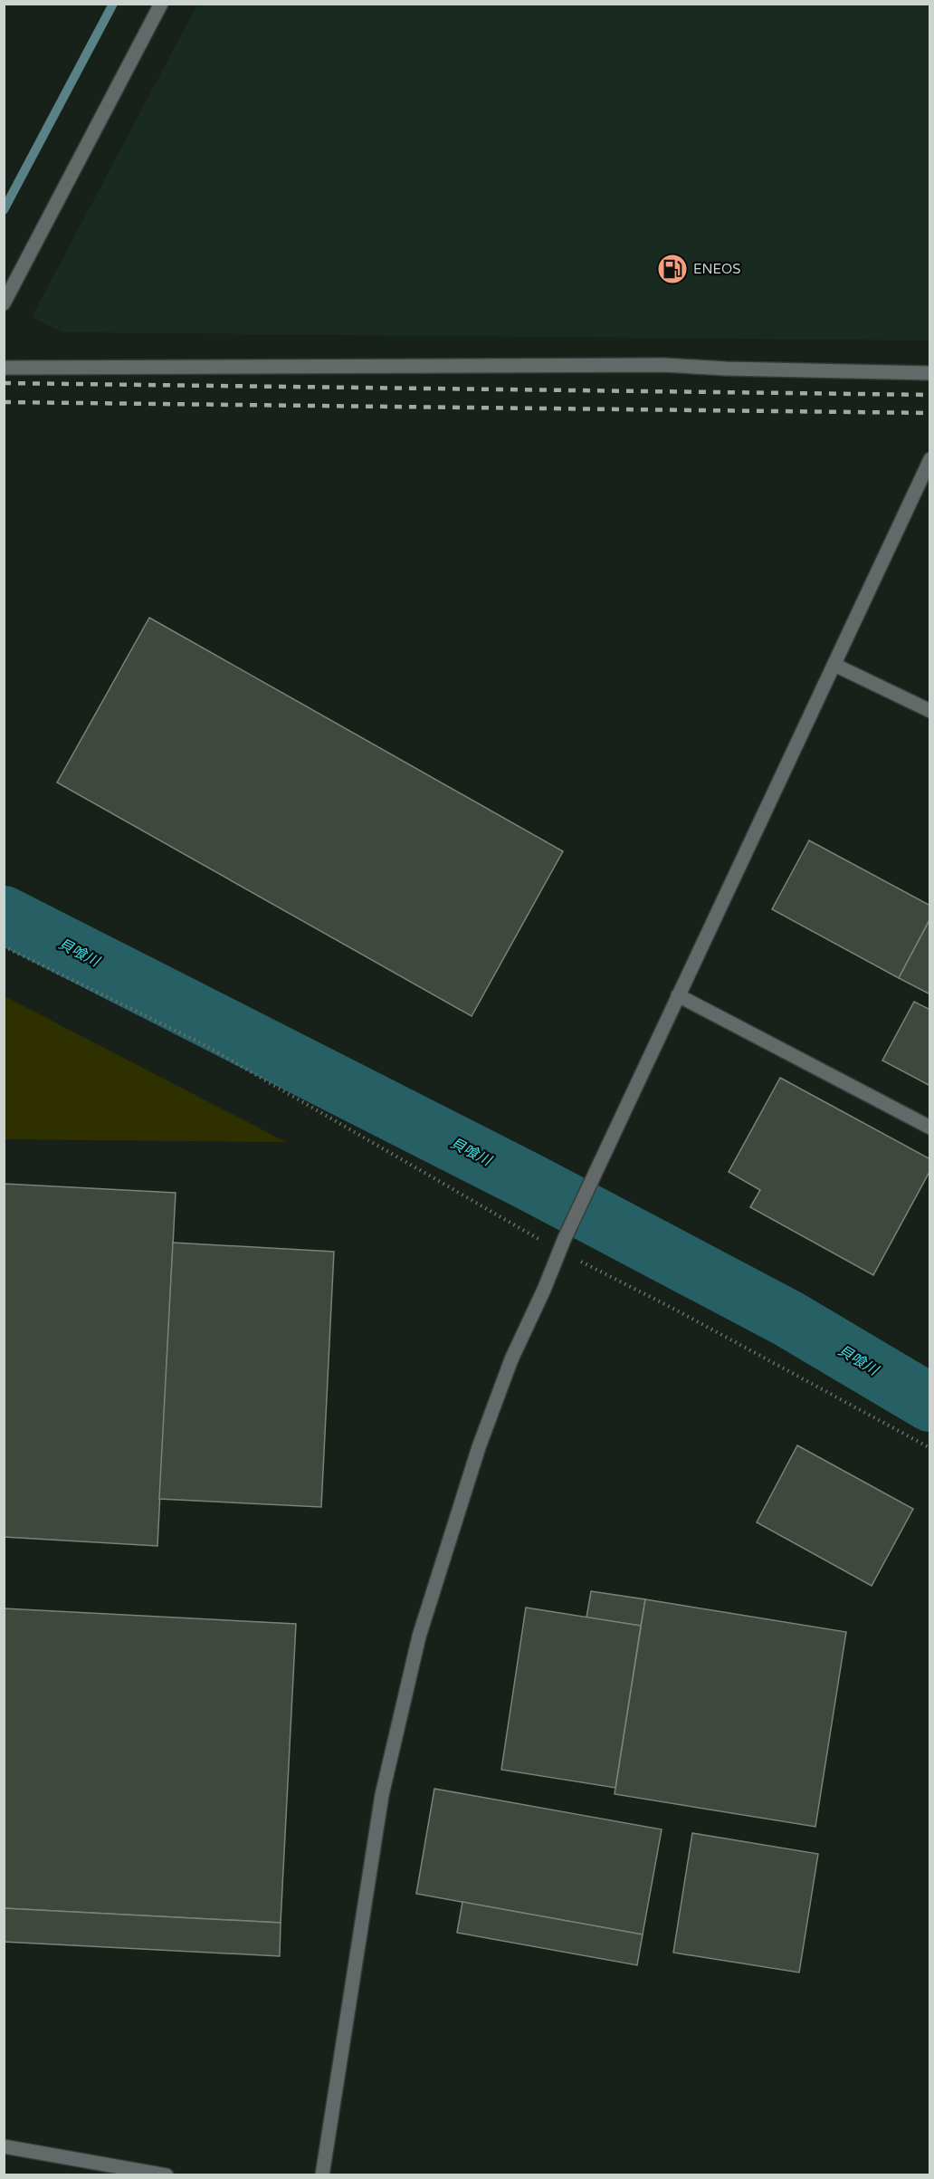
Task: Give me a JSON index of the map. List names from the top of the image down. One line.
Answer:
{"water":["貝喰川"],"places":{"fuel station":["ENEOS"]}}
